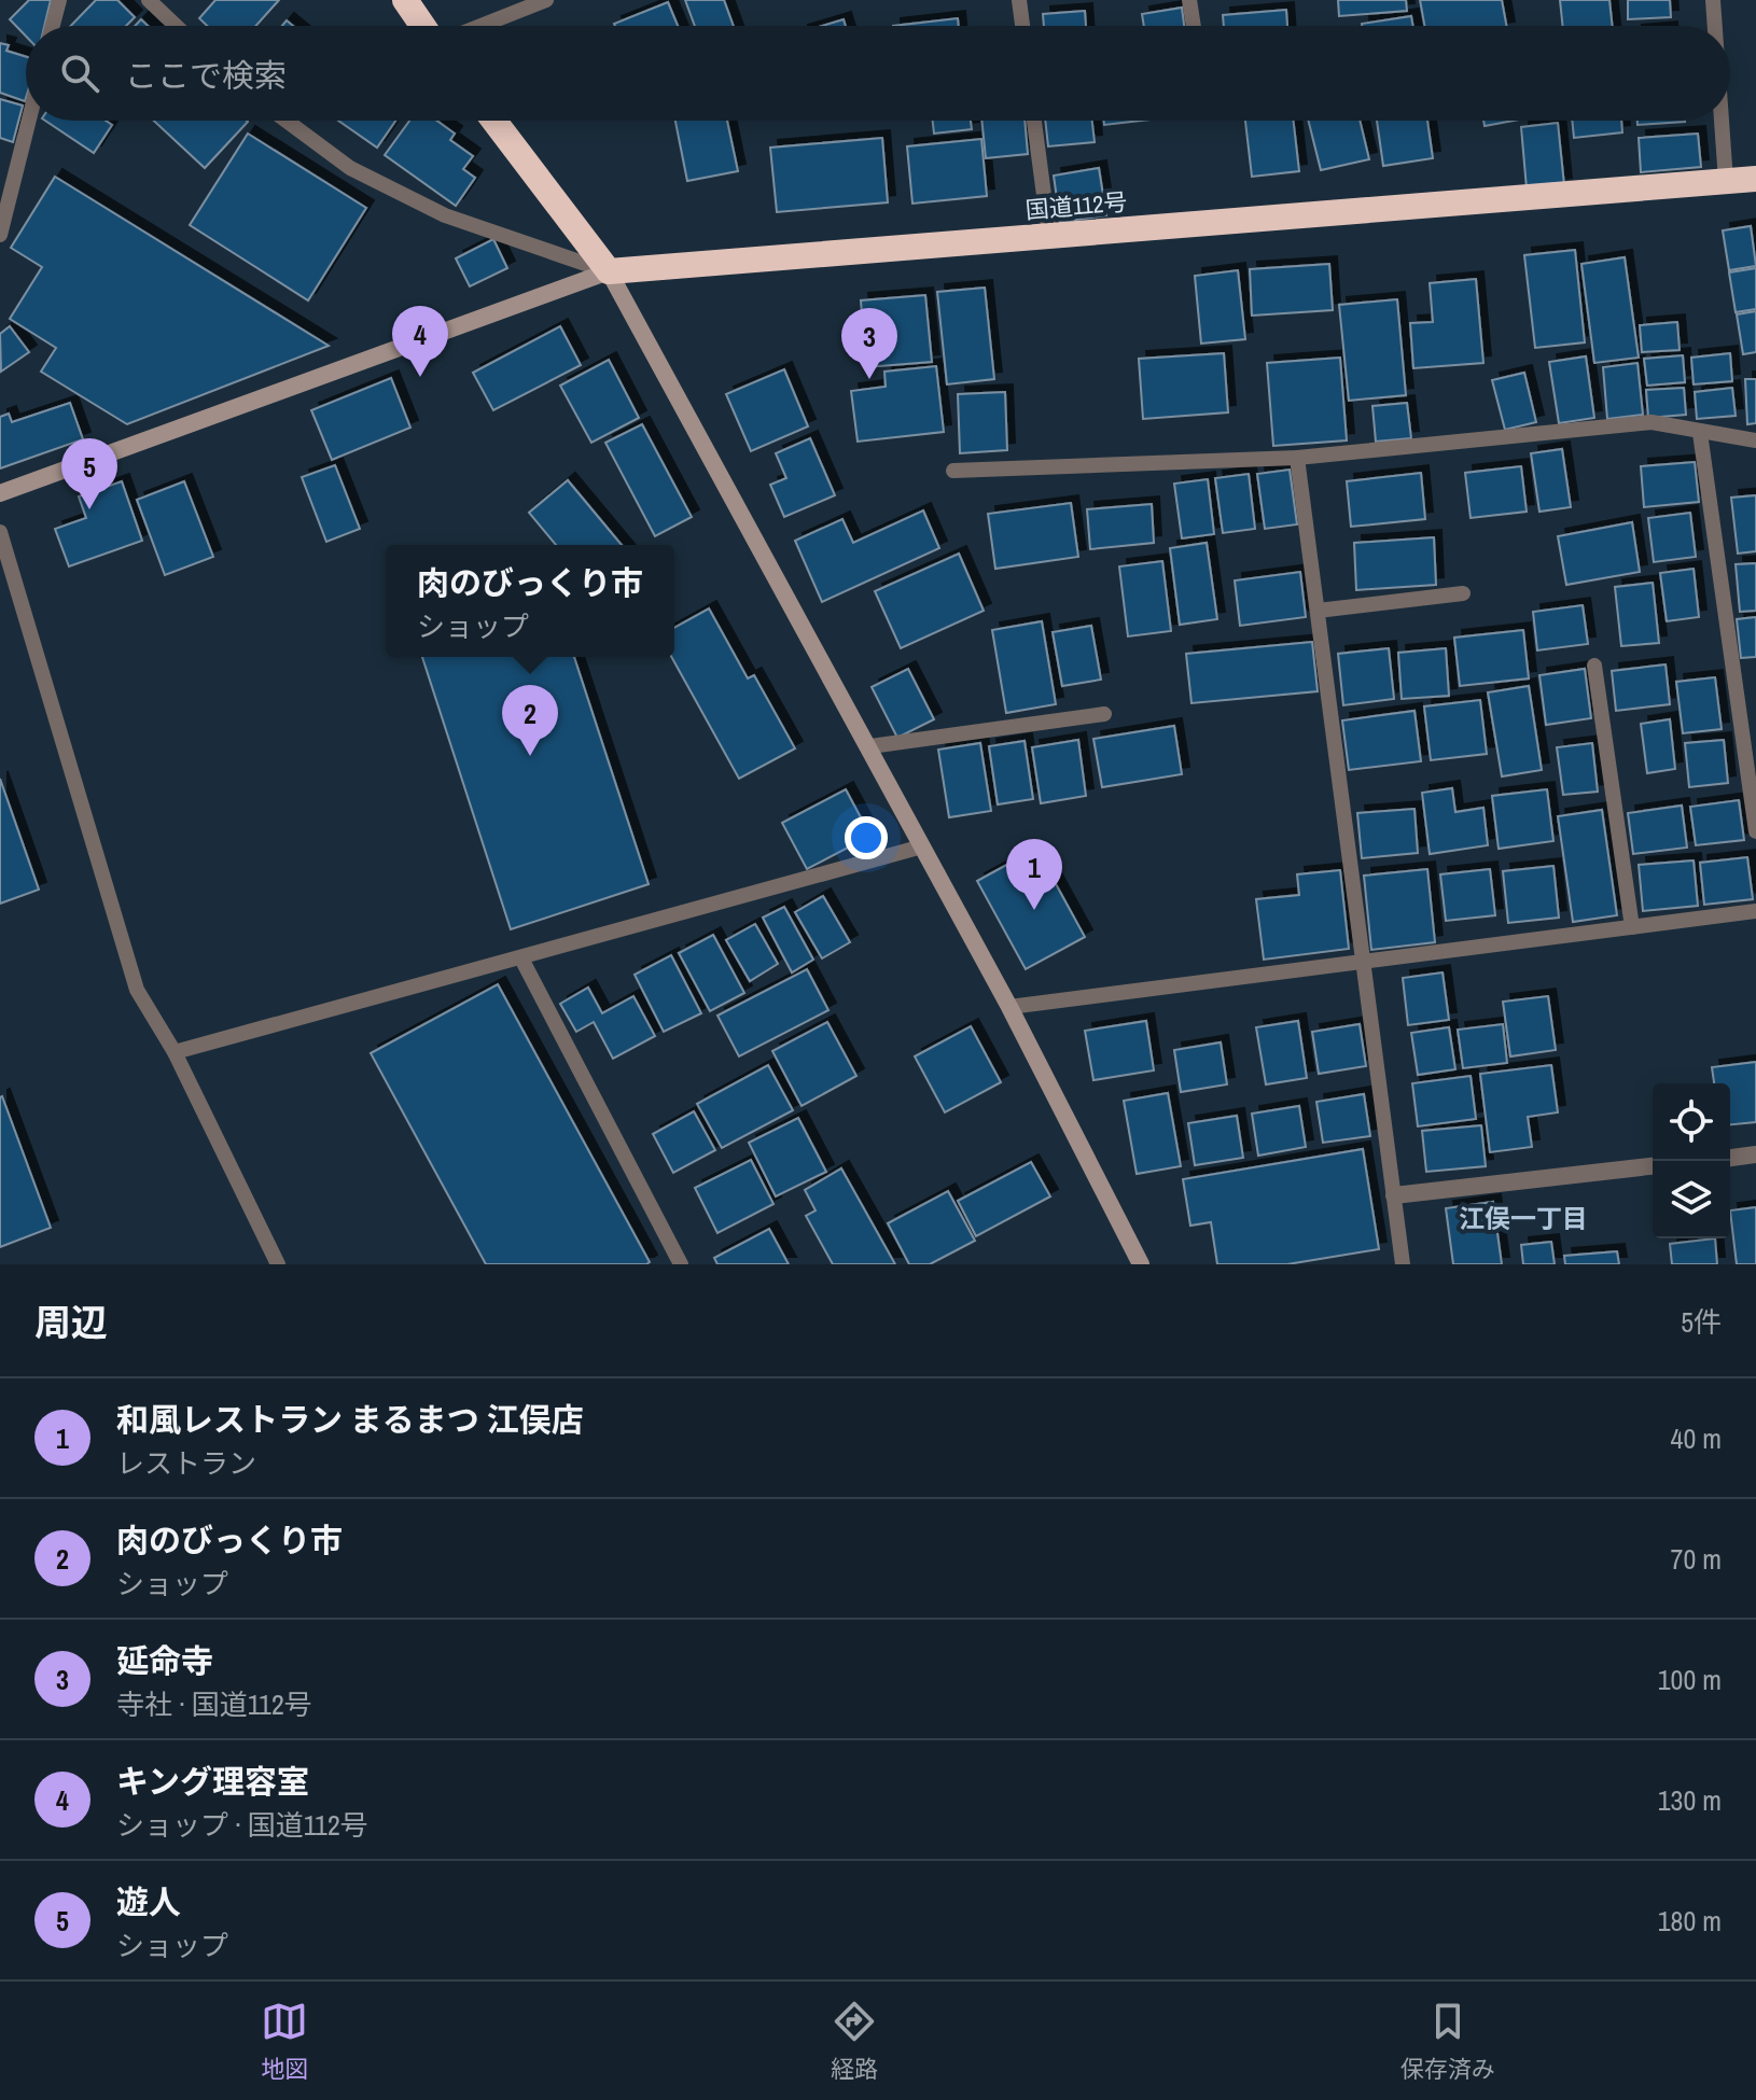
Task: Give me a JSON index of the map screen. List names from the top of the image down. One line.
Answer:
{"streets":{"highway":["国道112号"]},"districts":["江俣一丁目"],"page":{"search":"ここで検索","pins":["4","3","5","2","1"],"popup":["肉のびっくり市","ショップ"],"heading":["周辺","5件"],"list":[{"mark":"1","name":"和風レストラン まるまつ 江俣店","note":"レストラン","value":"40 m"},{"mark":"2","name":"肉のびっくり市","note":"ショップ","value":"70 m"},{"mark":"3","name":"延命寺","note":"寺社 · 国道112号","value":"100 m"},{"mark":"4","name":"キング理容室","note":"ショップ · 国道112号","value":"130 m"},{"mark":"5","name":"遊人","note":"ショップ","value":"180 m"}],"nav":["地図","経路","保存済み"]}}
